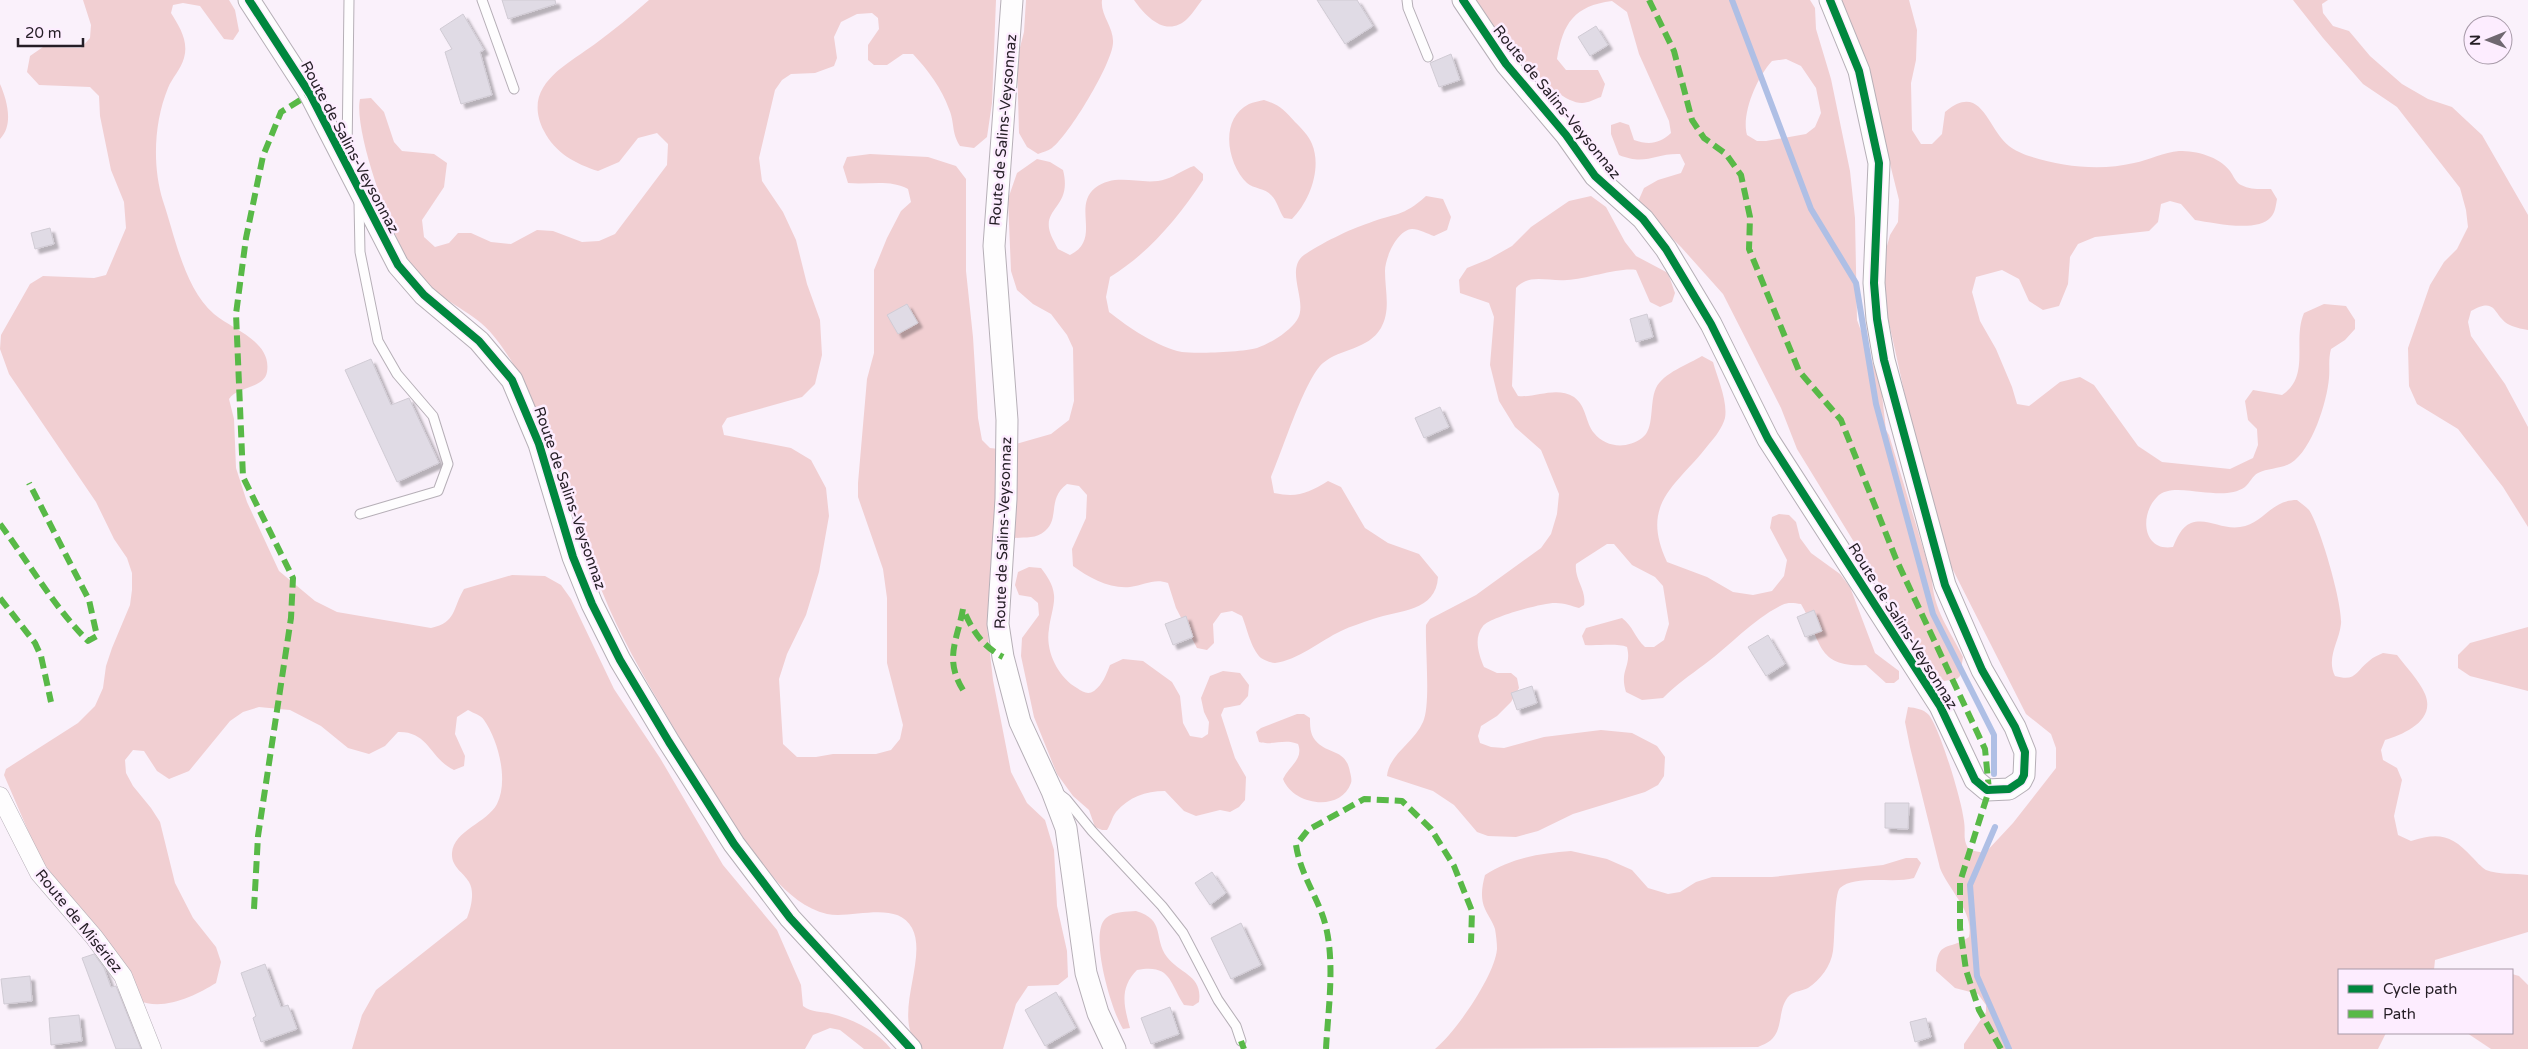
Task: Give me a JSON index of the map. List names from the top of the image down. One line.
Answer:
{"streets":{"street":["Route de Salins-Veysonnaz","Route de Misériez"]},"legend":["Cycle path","Path"],"scale_bar":"20 m","north":"left"}
